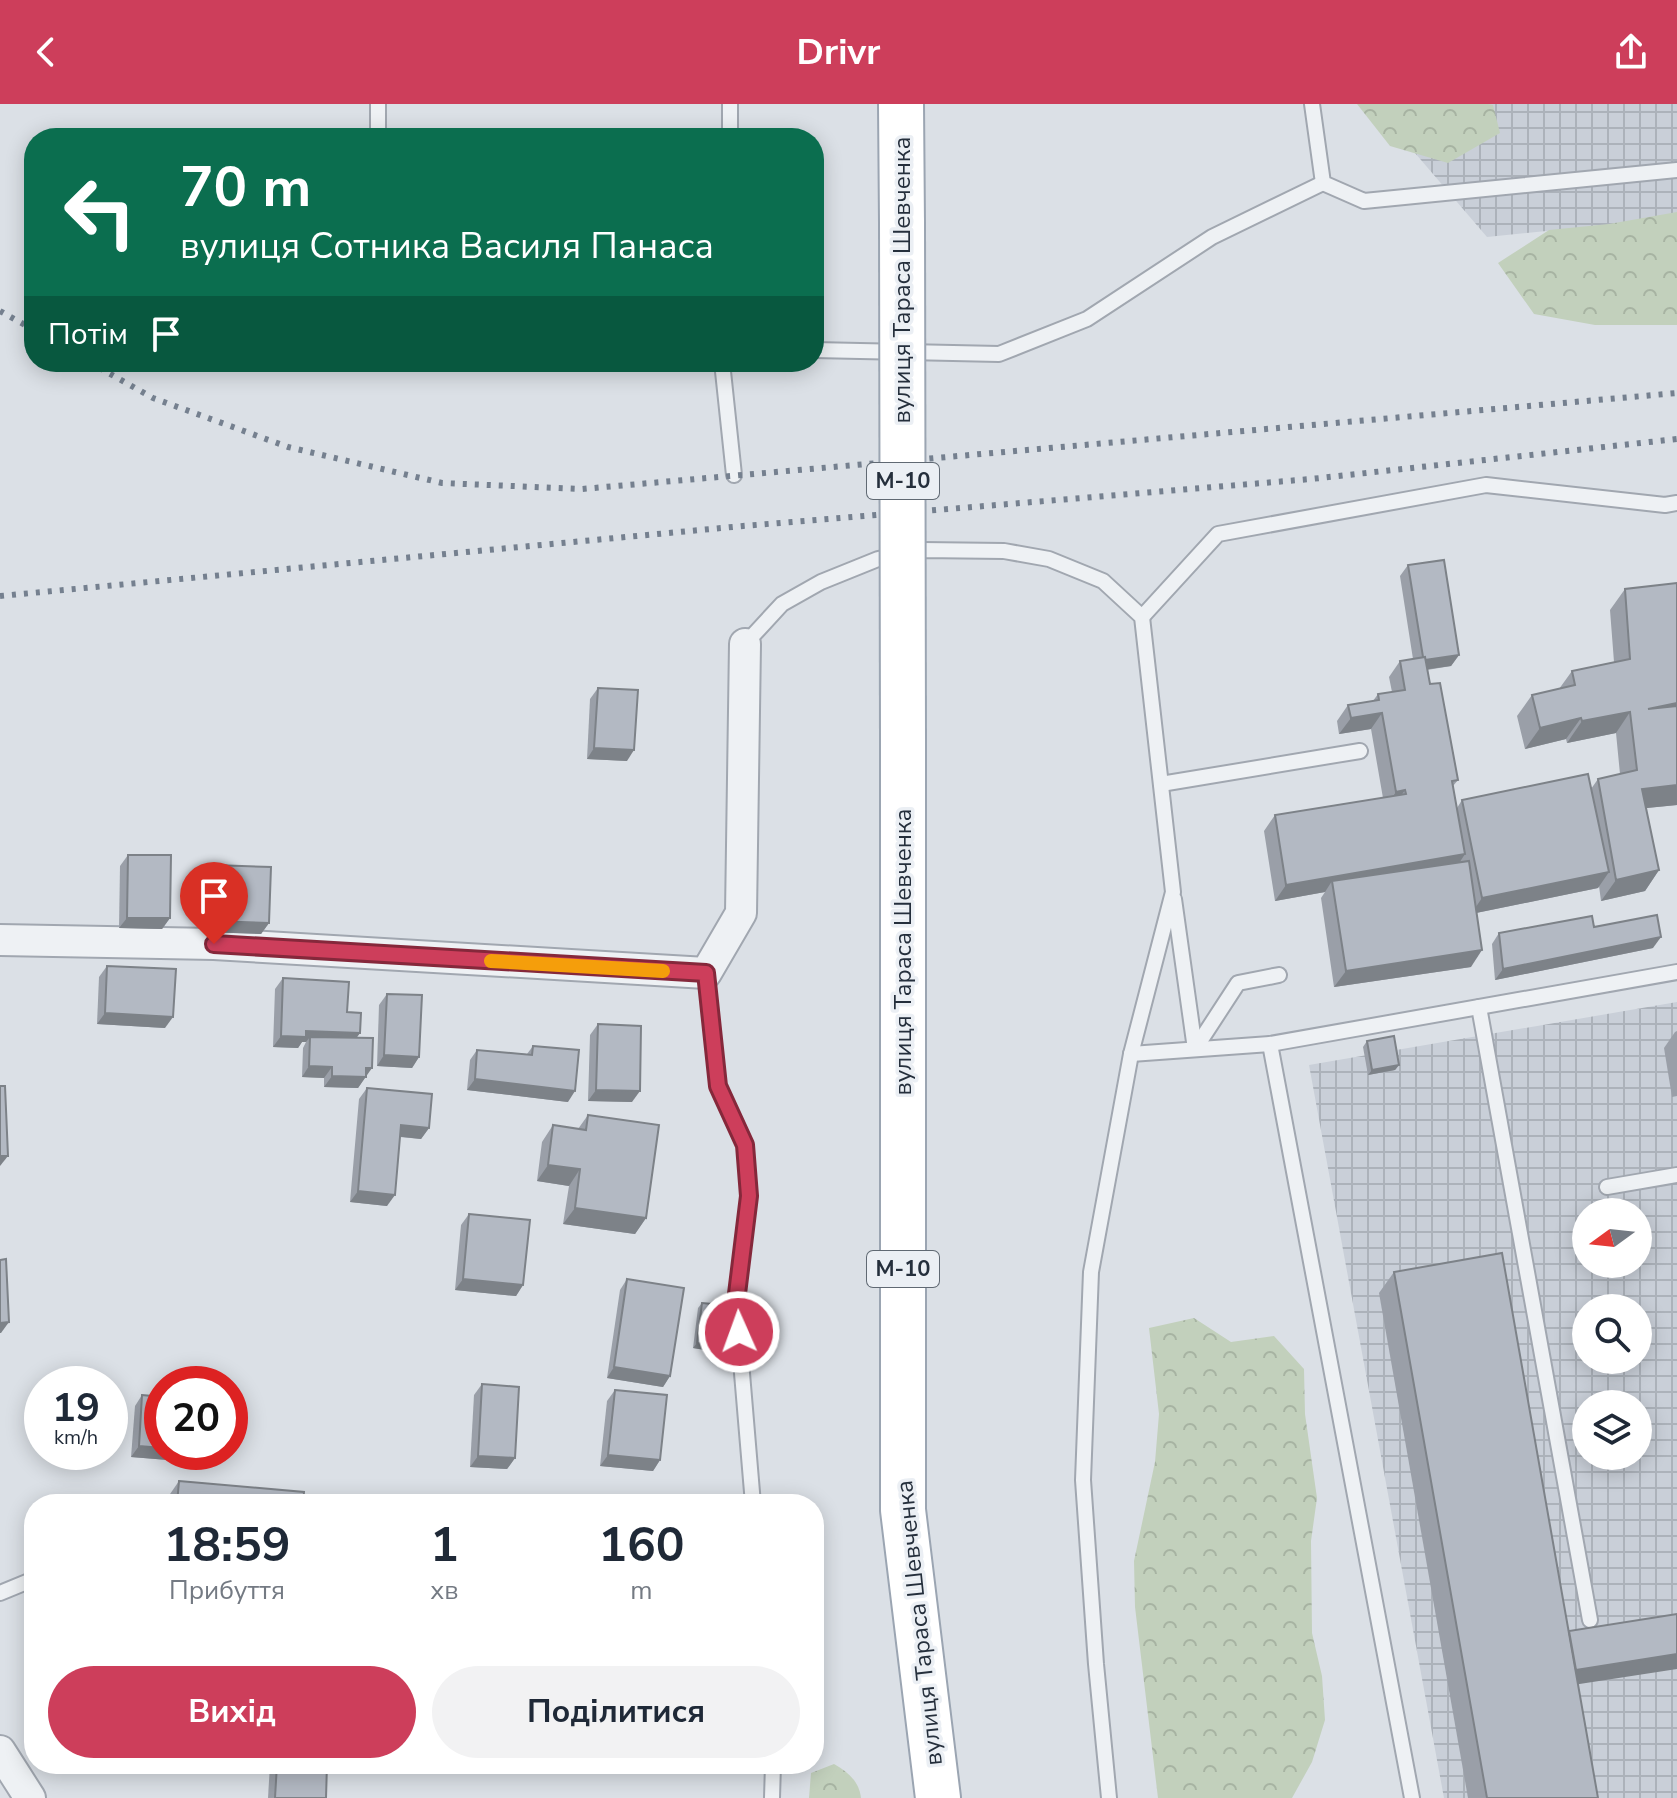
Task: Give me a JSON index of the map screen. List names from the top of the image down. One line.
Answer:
{"streets":{"main road":["вулиця Тараса Шевченка","М-10"]},"north":"left","page":{"header":"Drivr","turn":["70 m","вулиця Сотника Василя Панаса"],"then":"Потім","speed":"19 km/h","limit":"20","eta":["18:59","Прибуття","1","хв","160","m"],"buttons":["Вихід","Поділитися"]}}
